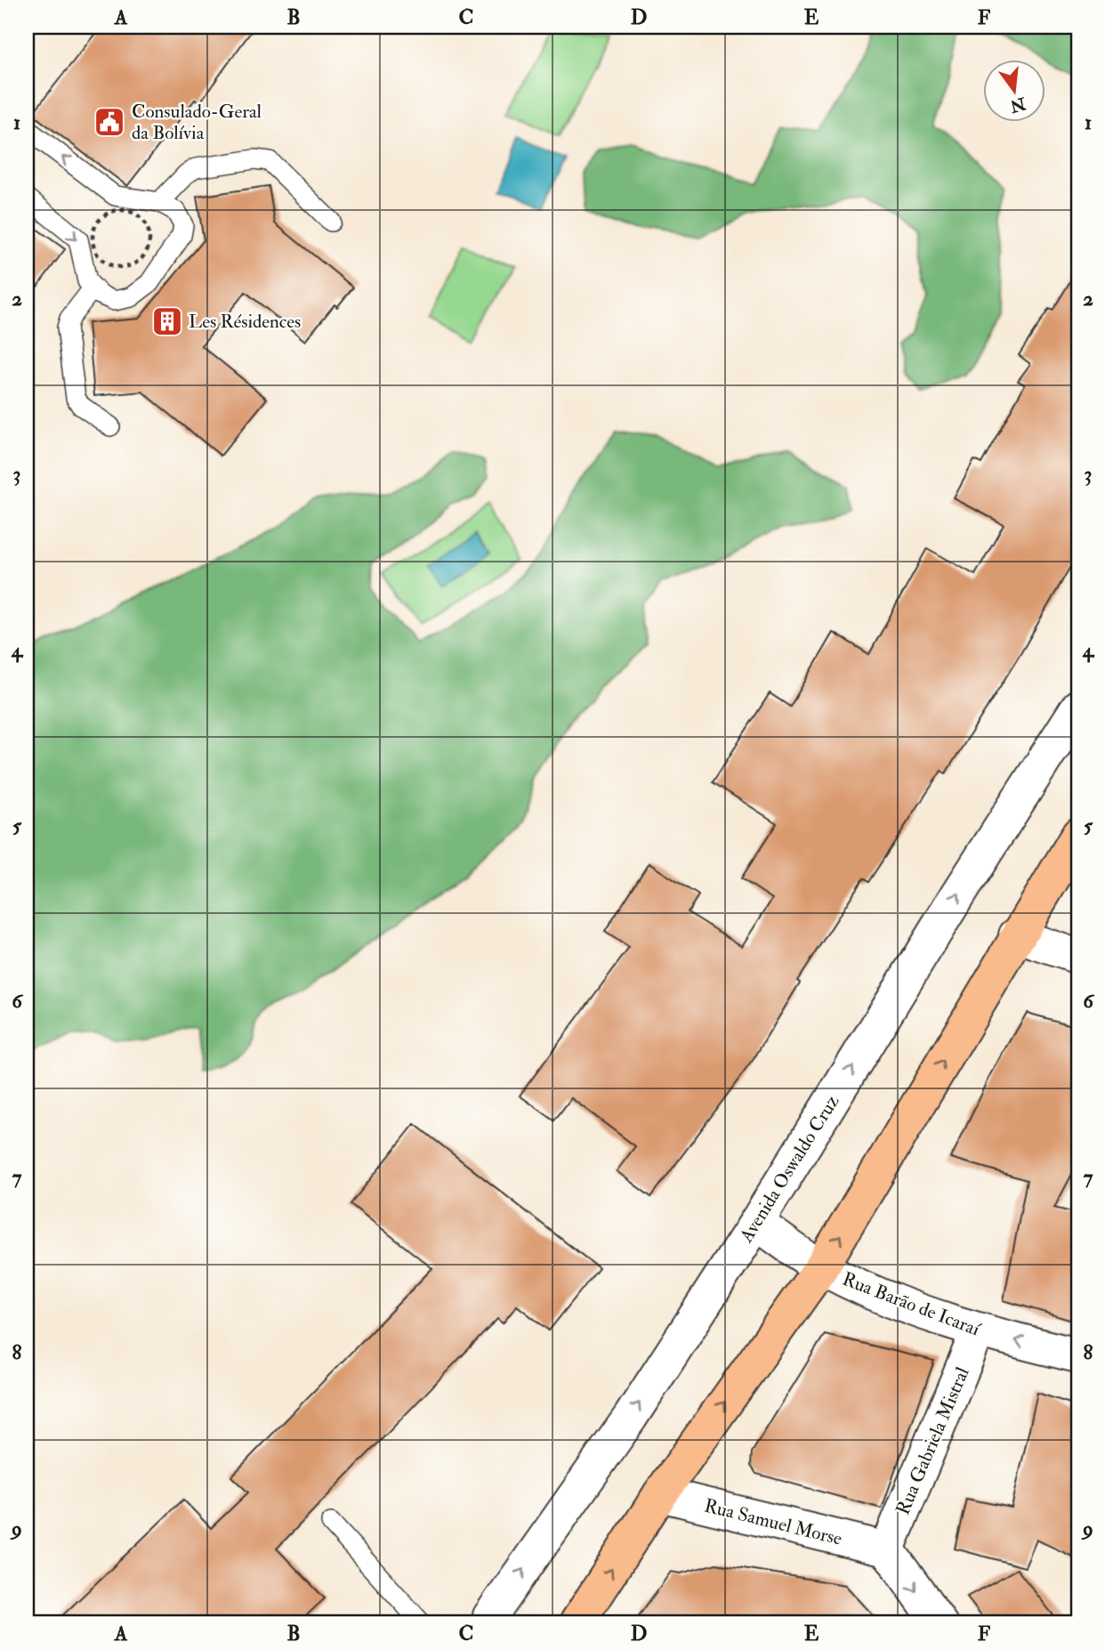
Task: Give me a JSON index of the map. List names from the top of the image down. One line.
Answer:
{"streets":{"street":["Avenida Oswaldo Cruz","Rua Barão de Icaraí","Rua Gabriela Mistral","Rua Samuel Morse"]},"crossings":[["Avenida Oswaldo Cruz","Rua Barão de Icaraí"],["Rua Barão de Icaraí","Rua Gabriela Mistral"],["Rua Gabriela Mistral","Rua Samuel Morse"]],"one_way":["Avenida Oswaldo Cruz"],"places":{"public building":["Consulado-Geral da Bolívia"],"building":["Les Résidences"]},"north":"bottom","grid":{"columns":["A","B","C","D","E","F"],"rows":["1","2","3","4","5","6","7","8","9"]}}
